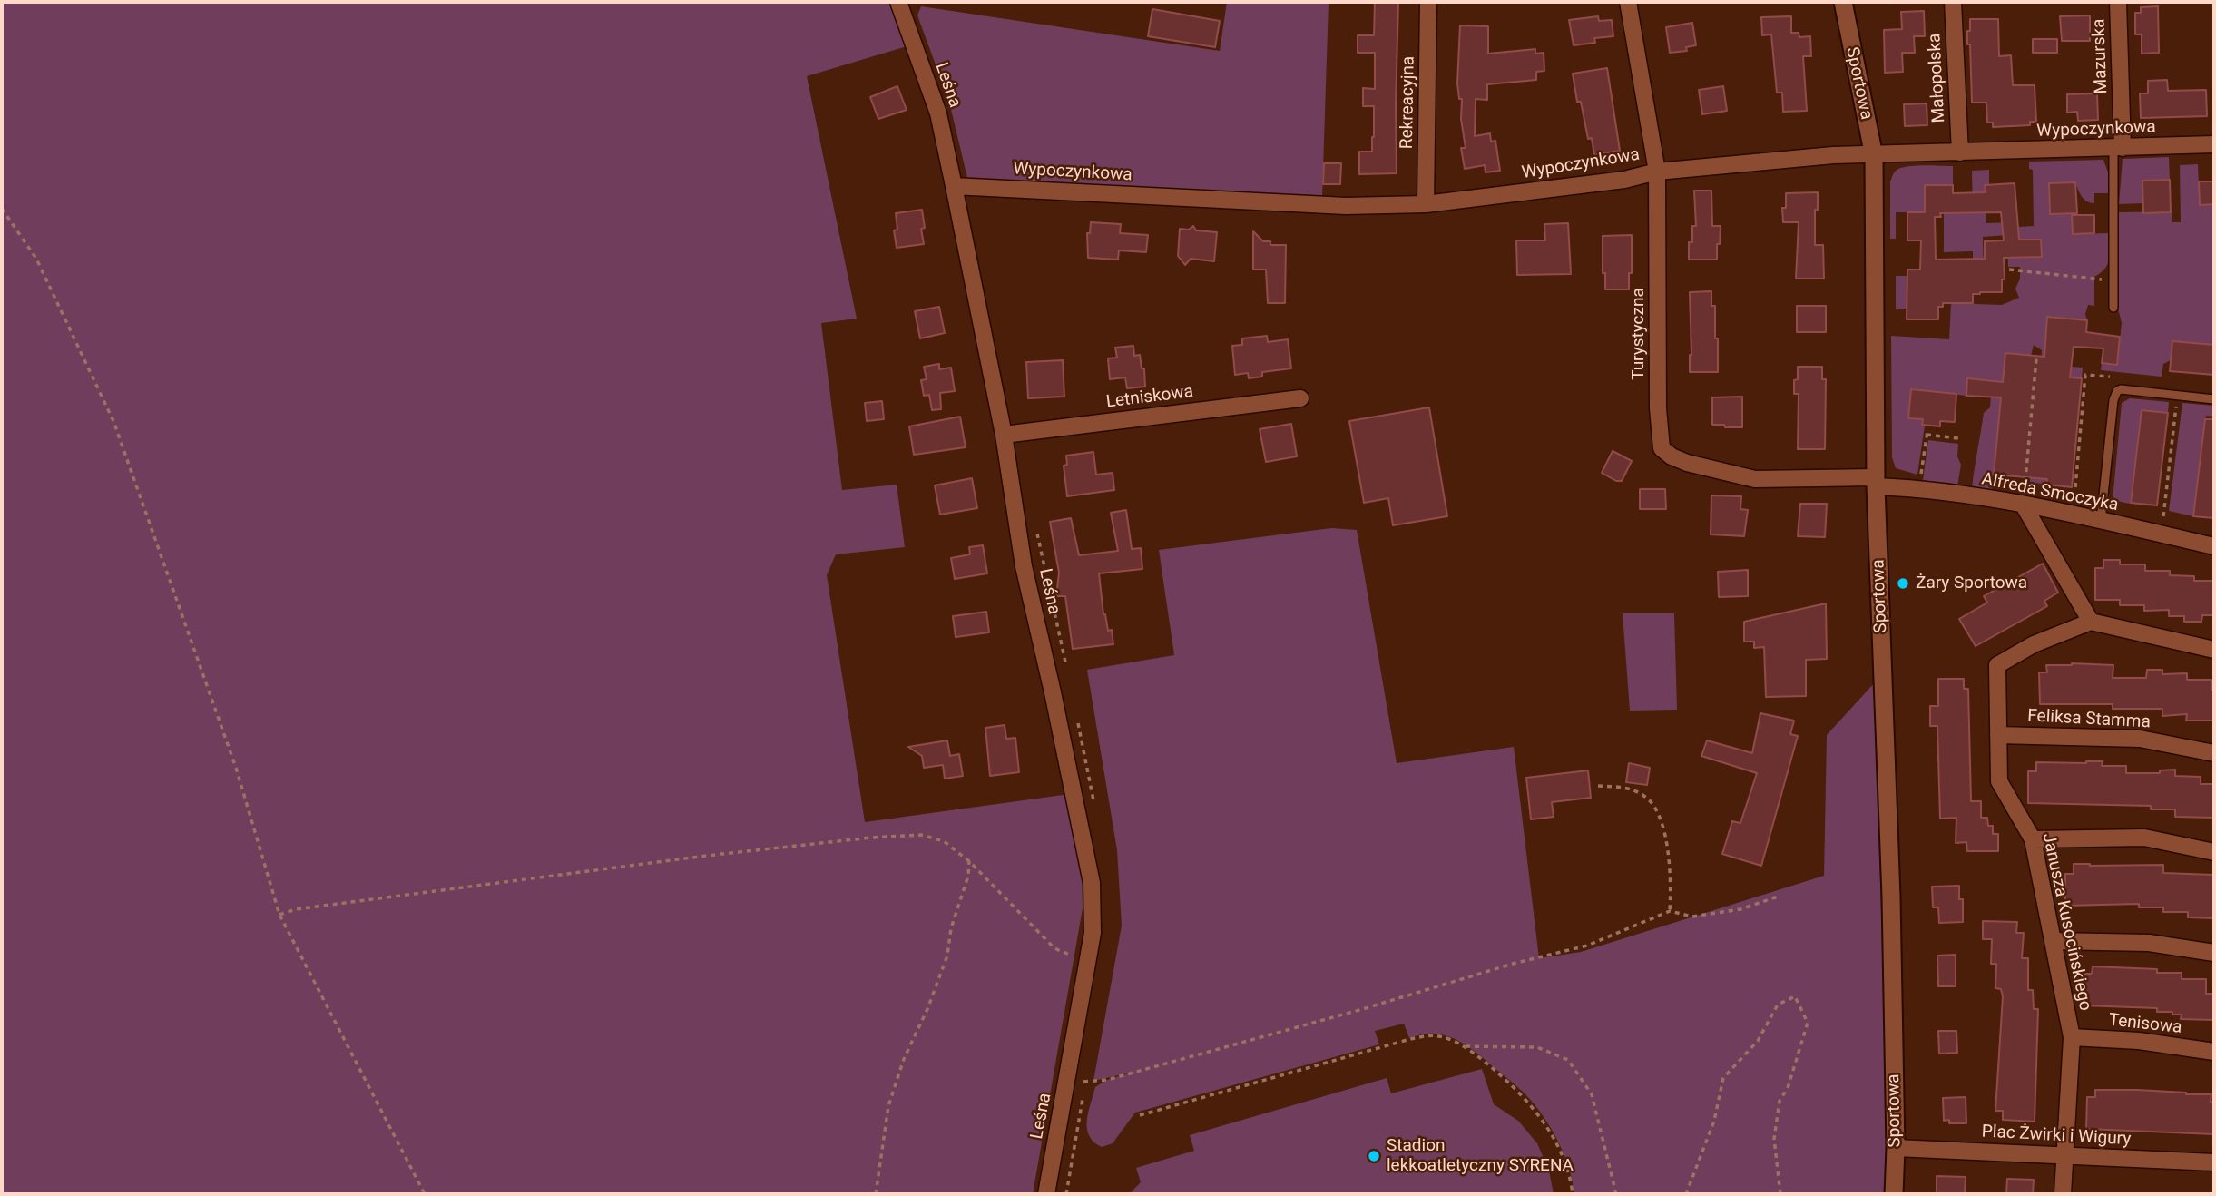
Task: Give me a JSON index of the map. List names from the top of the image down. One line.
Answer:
{"streets":{"street":["Mazurska","Małopolska","Sportowa","Leśna","Rekreacyjna","Wypoczynkowa","Turystyczna","Letniskowa","Alfreda Smoczyka","Feliksa Stamma","Janusza Kusocińskiego","Tenisowa","Plac Żwirki i Wigury"]},"crossings":[["Mazurska","Wypoczynkowa"],["Małopolska","Wypoczynkowa"],["Sportowa","Wypoczynkowa"],["Sportowa","Turystyczna"],["Sportowa","Alfreda Smoczyka"],["Sportowa","Plac Żwirki i Wigury"],["Leśna","Wypoczynkowa"],["Leśna","Letniskowa"],["Rekreacyjna","Wypoczynkowa"],["Wypoczynkowa","Turystyczna"],["Turystyczna","Alfreda Smoczyka"],["Feliksa Stamma","Janusza Kusocińskiego"],["Janusza Kusocińskiego","Tenisowa"],["Janusza Kusocińskiego","Plac Żwirki i Wigury"]],"places":["Żary Sportowa","Stadion lekkoatletyczny SYRENA"]}
